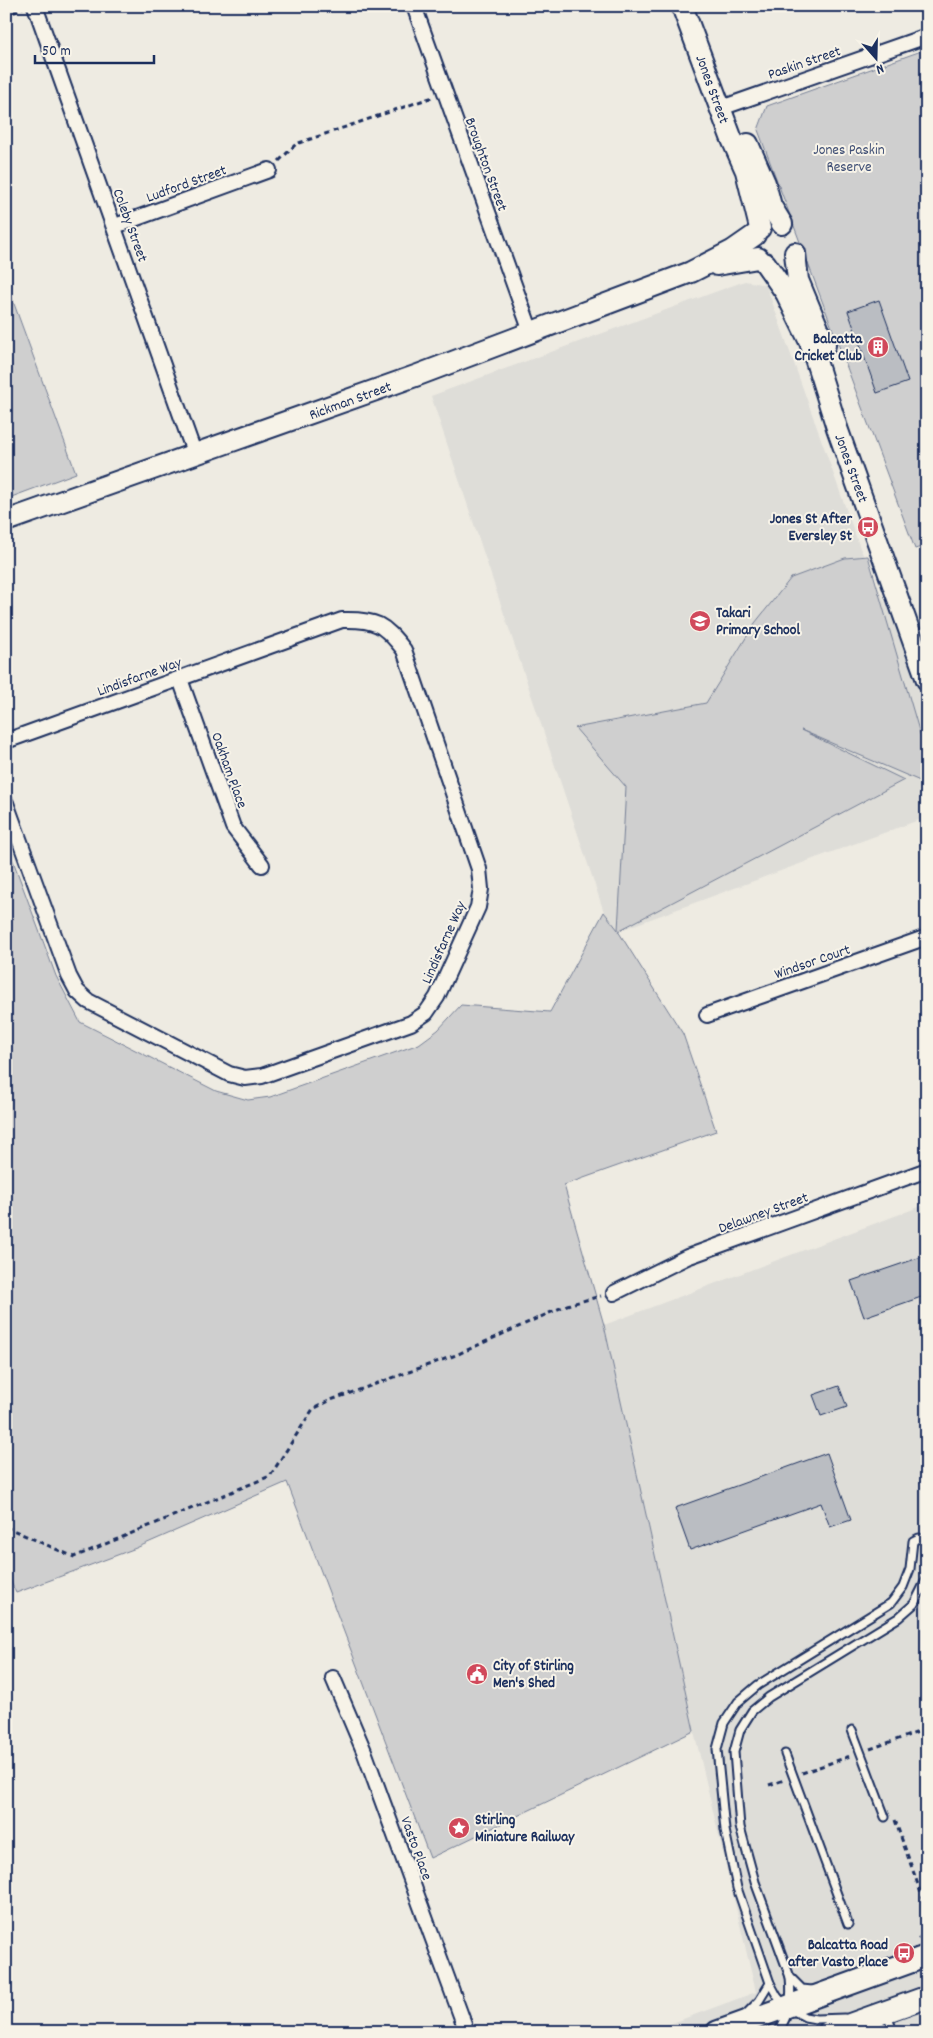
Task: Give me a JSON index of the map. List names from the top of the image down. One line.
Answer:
{"streets":{"street":["Paskin Street","Jones Street","Broughton Street","Ludford Street","Coleby Street","Rickman Street","Lindisfarne Way","Oakham Place","Windsor Court","Delawney Street","Vasto Place"]},"crossings":[["Paskin Street","Jones Street"],["Jones Street","Rickman Street"],["Broughton Street","Rickman Street"],["Ludford Street","Coleby Street"],["Coleby Street","Rickman Street"],["Lindisfarne Way","Oakham Place"]],"parks":["Jones Paskin Reserve"],"places":{"building":["Balcatta Cricket Club"],"bus stop":["Jones St After Eversley St","Balcatta Road after Vasto Place"],"school or university":["Takari Primary School"],"public building":["City of Stirling Men's Shed"],"place":["Stirling Miniature Railway"]},"scale_bar":"50 m","north":"bottom"}
